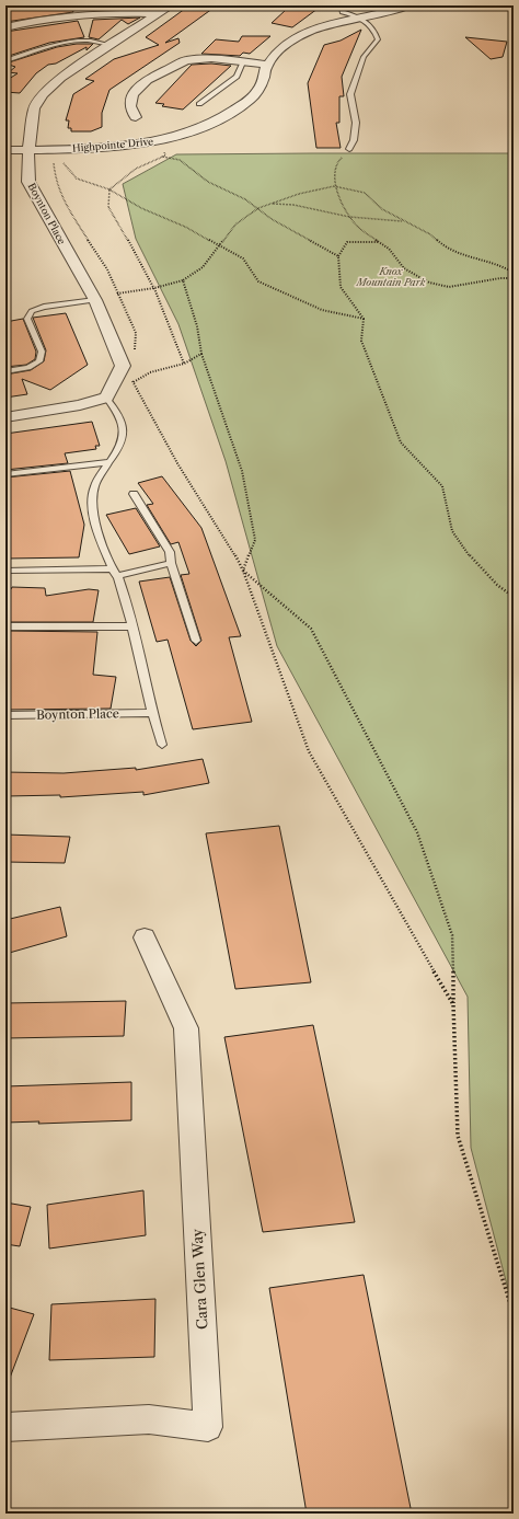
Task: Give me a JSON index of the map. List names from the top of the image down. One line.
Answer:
{"streets":{"street":["Highpointe Drive","Boynton Place","Cara Glen Way"]},"crossings":[["Highpointe Drive","Boynton Place"]],"parks":["Knox Mountain Park"]}
